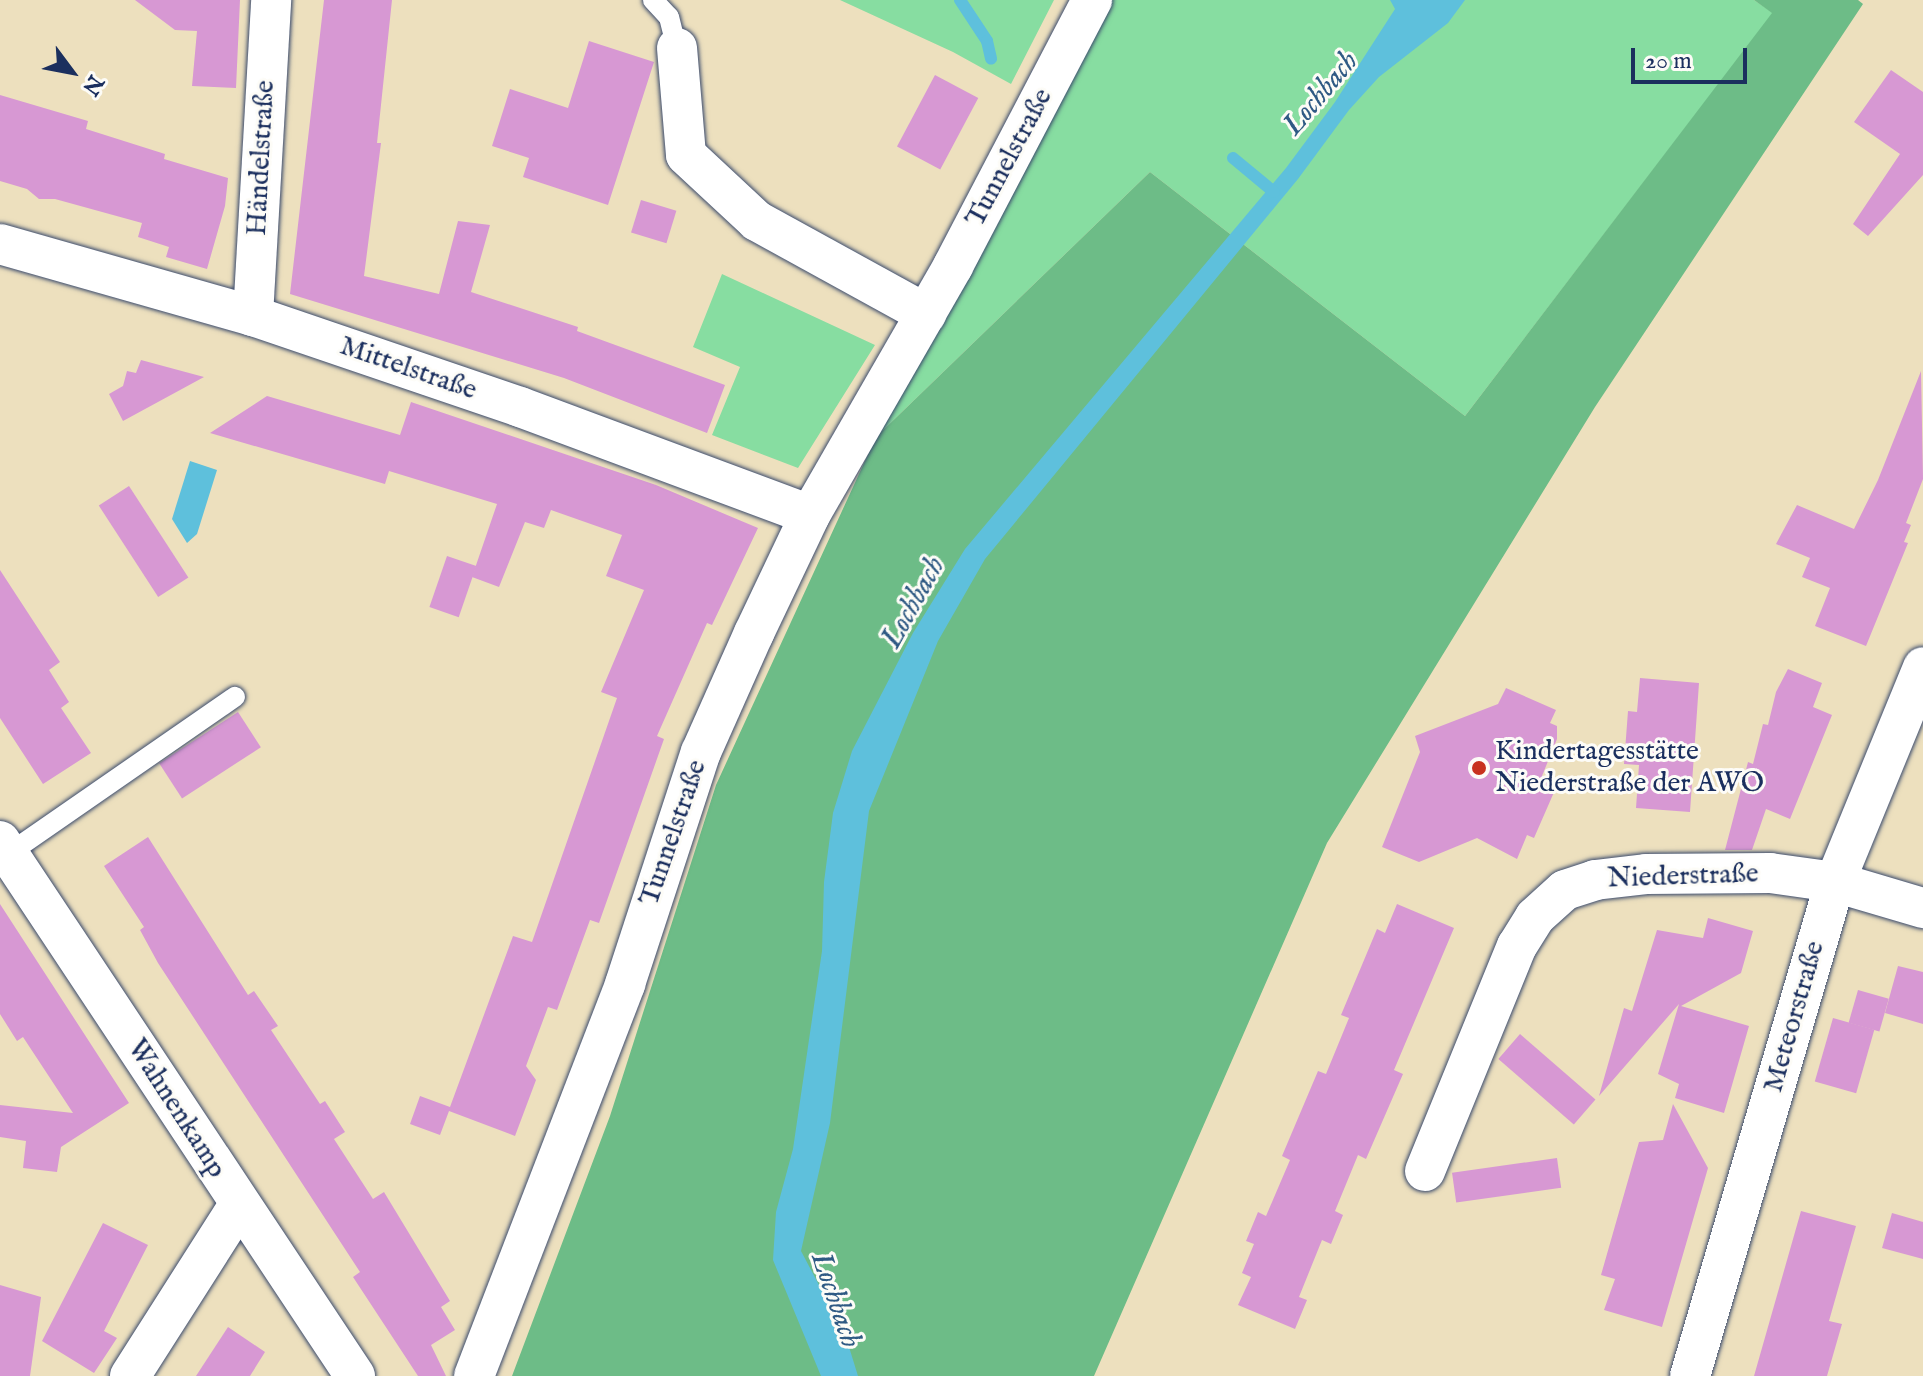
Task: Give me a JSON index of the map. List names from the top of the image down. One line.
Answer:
{"streets":{"street":["Händelstraße","Tunnelstraße","Mittelstraße","Niederstraße","Meteorstraße","Wahnenkamp"]},"crossings":[["Händelstraße","Mittelstraße"],["Tunnelstraße","Mittelstraße"],["Niederstraße","Meteorstraße"]],"water":["Lochbach"],"places":["Kindertagesstätte Niederstraße der AWO"],"scale_bar":"20 m","north":"bottom right"}
